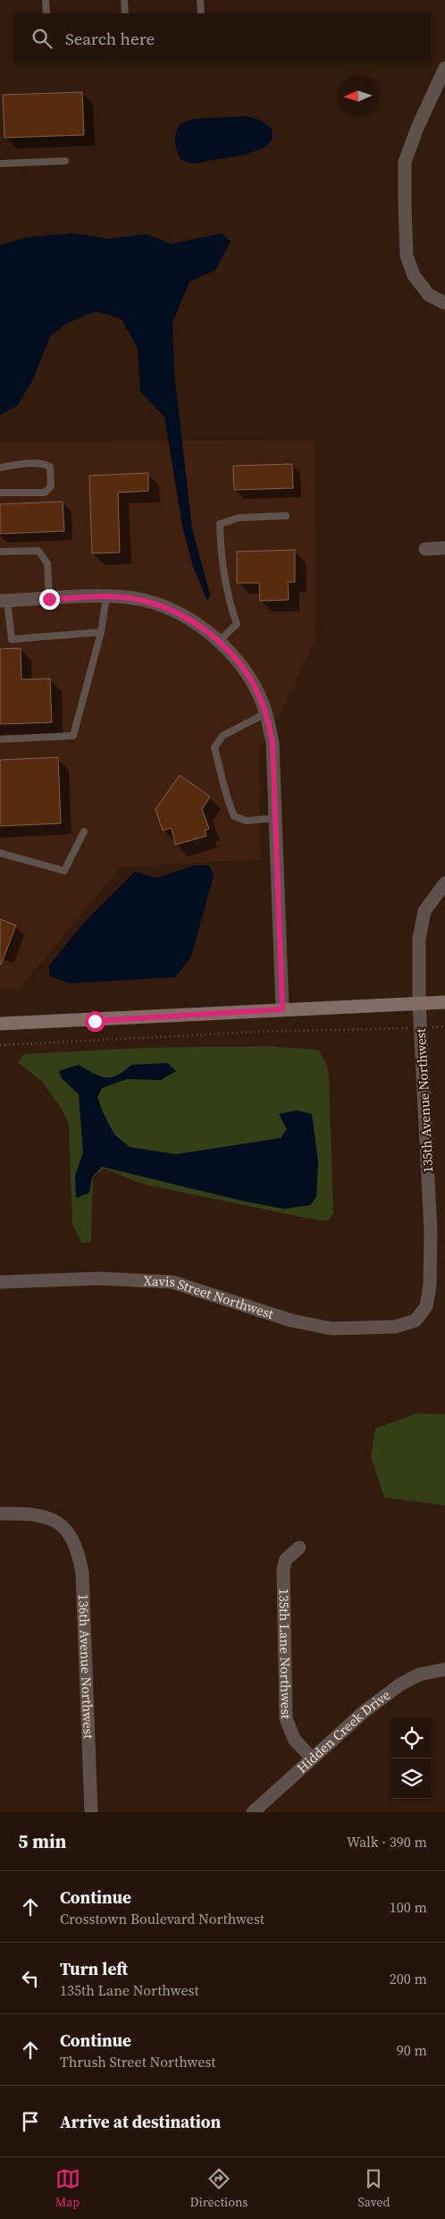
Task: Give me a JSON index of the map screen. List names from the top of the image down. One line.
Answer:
{"streets":{"street":["135th Avenue Northwest","Xavis Street Northwest","135th Lane Northwest","136th Avenue Northwest","Hidden Creek Drive"]},"crossings":[["135th Avenue Northwest","Xavis Street Northwest"],["135th Lane Northwest","Hidden Creek Drive"]],"north":"left","page":{"search":"Search here","heading":["5 min","Walk · 390 m"],"list":[["Continue","Crosstown Boulevard Northwest","100 m"],["Turn left","135th Lane Northwest","200 m"],["Continue","Thrush Street Northwest","90 m"],"Arrive at destination"],"nav":["Map","Directions","Saved"]}}
